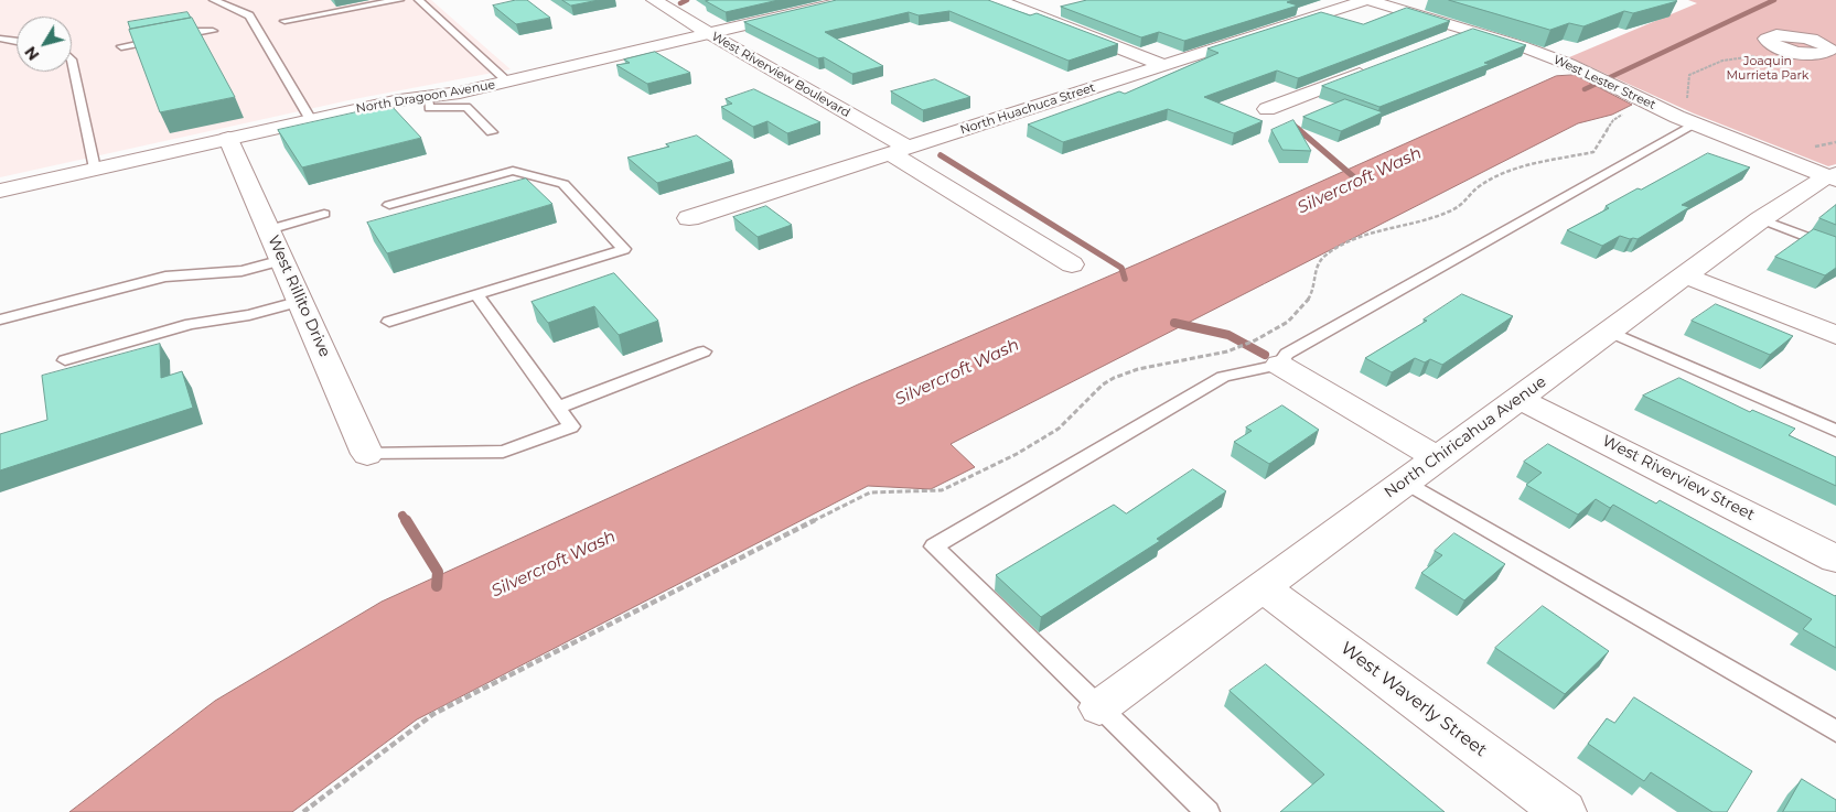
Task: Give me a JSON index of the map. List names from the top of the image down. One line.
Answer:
{"streets":{"street":["West Riverview Boulevard","West Lester Street","North Dragoon Avenue","North Huachuca Street","West Rillito Drive","North Chiricahua Avenue","West Riverview Street","West Waverly Street"]},"crossings":[["West Riverview Boulevard","North Dragoon Avenue"],["West Riverview Boulevard","North Huachuca Street"],["West Lester Street","North Huachuca Street"],["West Lester Street","North Chiricahua Avenue"],["North Dragoon Avenue","West Rillito Drive"],["North Chiricahua Avenue","West Riverview Street"],["North Chiricahua Avenue","West Waverly Street"]],"water":["Silvercroft Wash"],"parks":["Joaquin Murrieta Park"],"north":"bottom left"}
